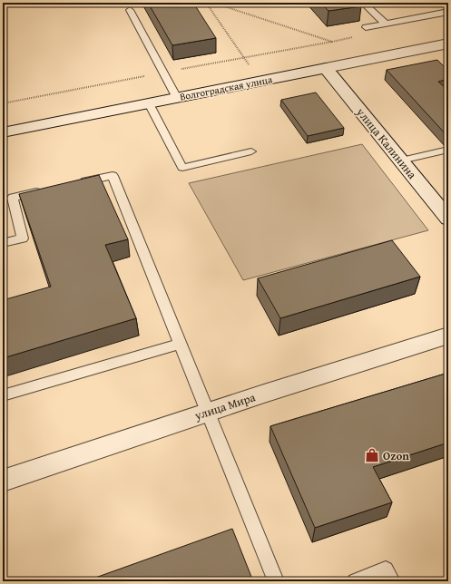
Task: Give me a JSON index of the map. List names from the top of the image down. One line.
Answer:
{"streets":{"street":["Волгоградская улица","улица Калинина","улица Мира"]},"crossings":[["Волгоградская улица","улица Калинина"]],"places":{"shop":["Ozon"]}}
